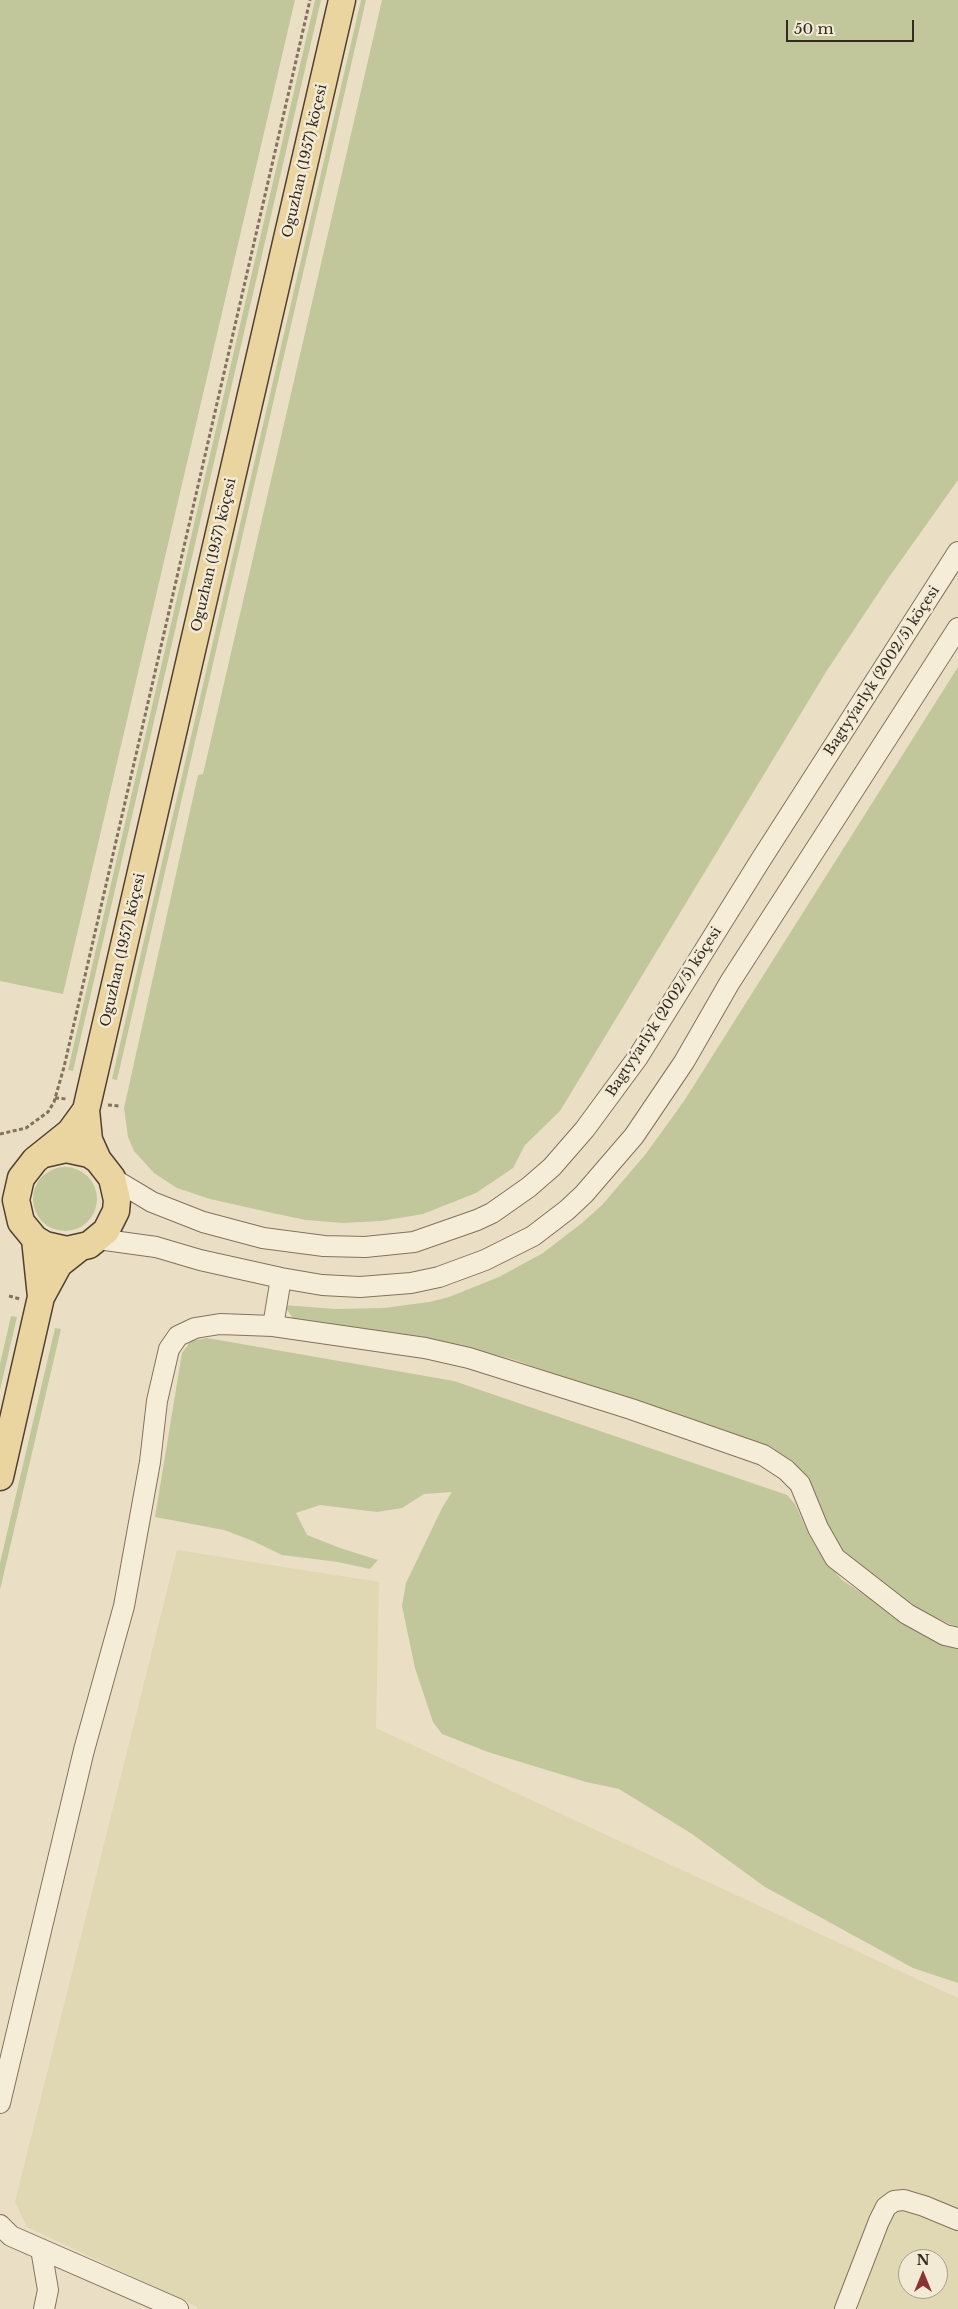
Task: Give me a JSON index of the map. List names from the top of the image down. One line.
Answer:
{"streets":{"main road":["Oguzhan (1957) köçesi"],"street":["Bagtyýarlyk (2002/5) köçesi"]},"crossings":[["Oguzhan (1957) köçesi","Bagtyýarlyk (2002/5) köçesi"]],"scale_bar":"50 m","north":"top"}
